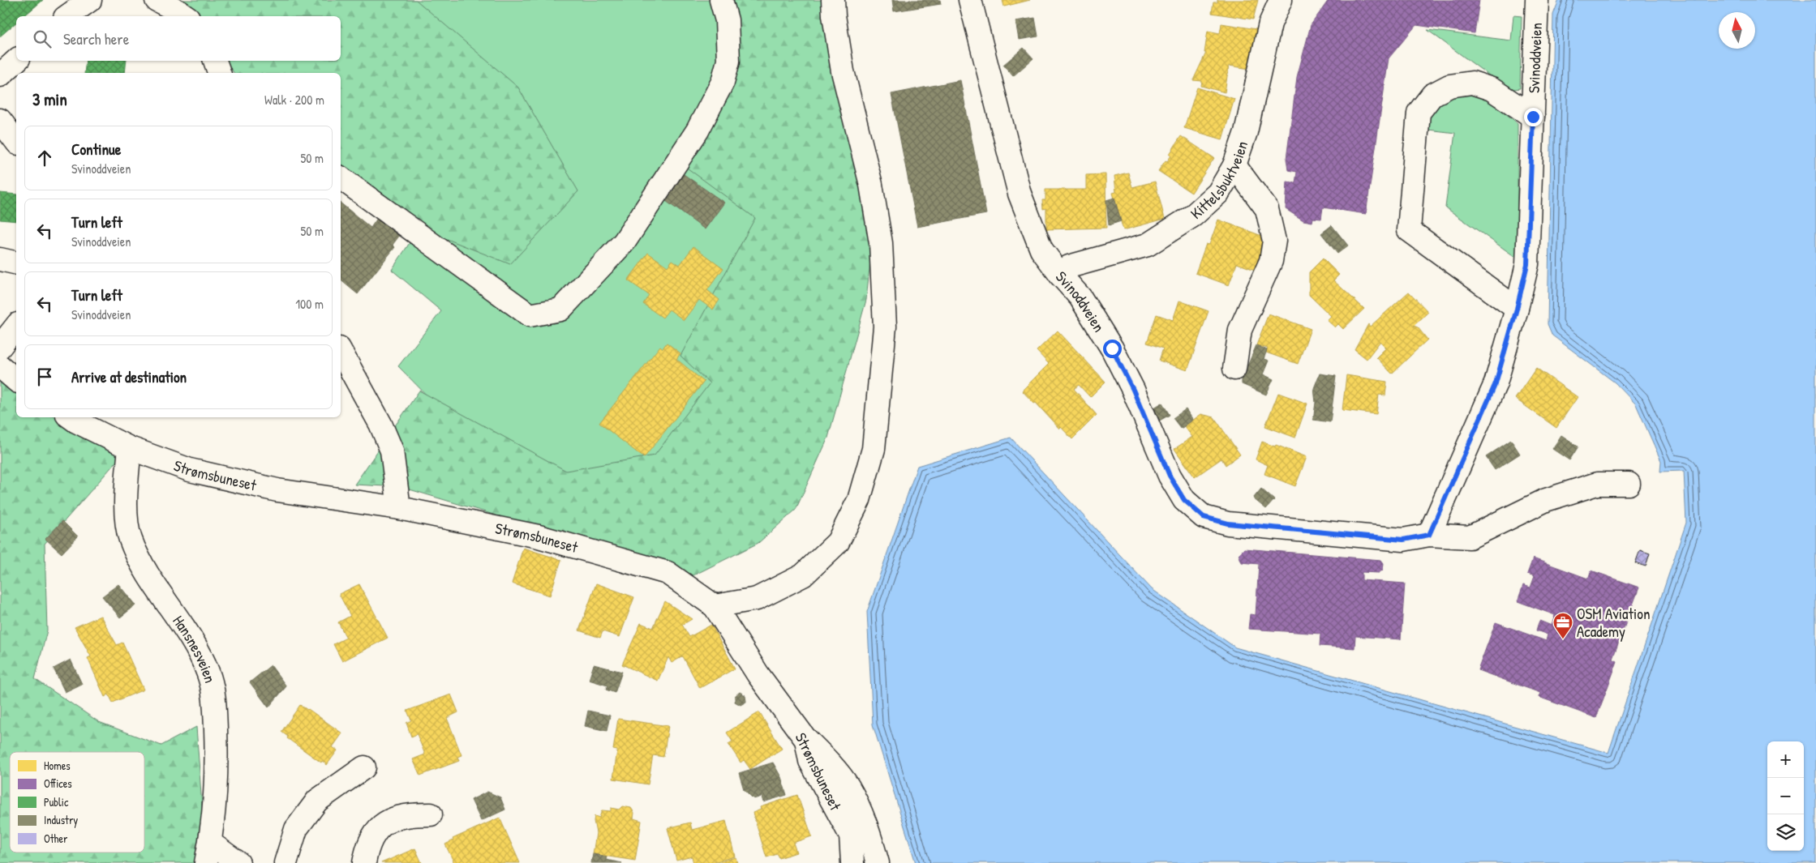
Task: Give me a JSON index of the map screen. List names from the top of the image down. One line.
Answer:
{"streets":{"street":["Svinoddveien","Kittelsbuktveien","Strømsbuneset","Hansnesveien"]},"crossings":[["Svinoddveien","Kittelsbuktveien"],["Strømsbuneset","Hansnesveien"]],"places":{"office":["OSM Aviation Academy"]},"legend":["Homes","Offices","Public","Industry","Other"],"north":"top","page":{"search":"Search here","heading":["3 min","Walk · 200 m"],"list":[["Continue","Svinoddveien","50 m"],["Turn left","Svinoddveien","50 m"],["Turn left","Svinoddveien","100 m"],"Arrive at destination"],"map_buttons":["+","−"]}}
